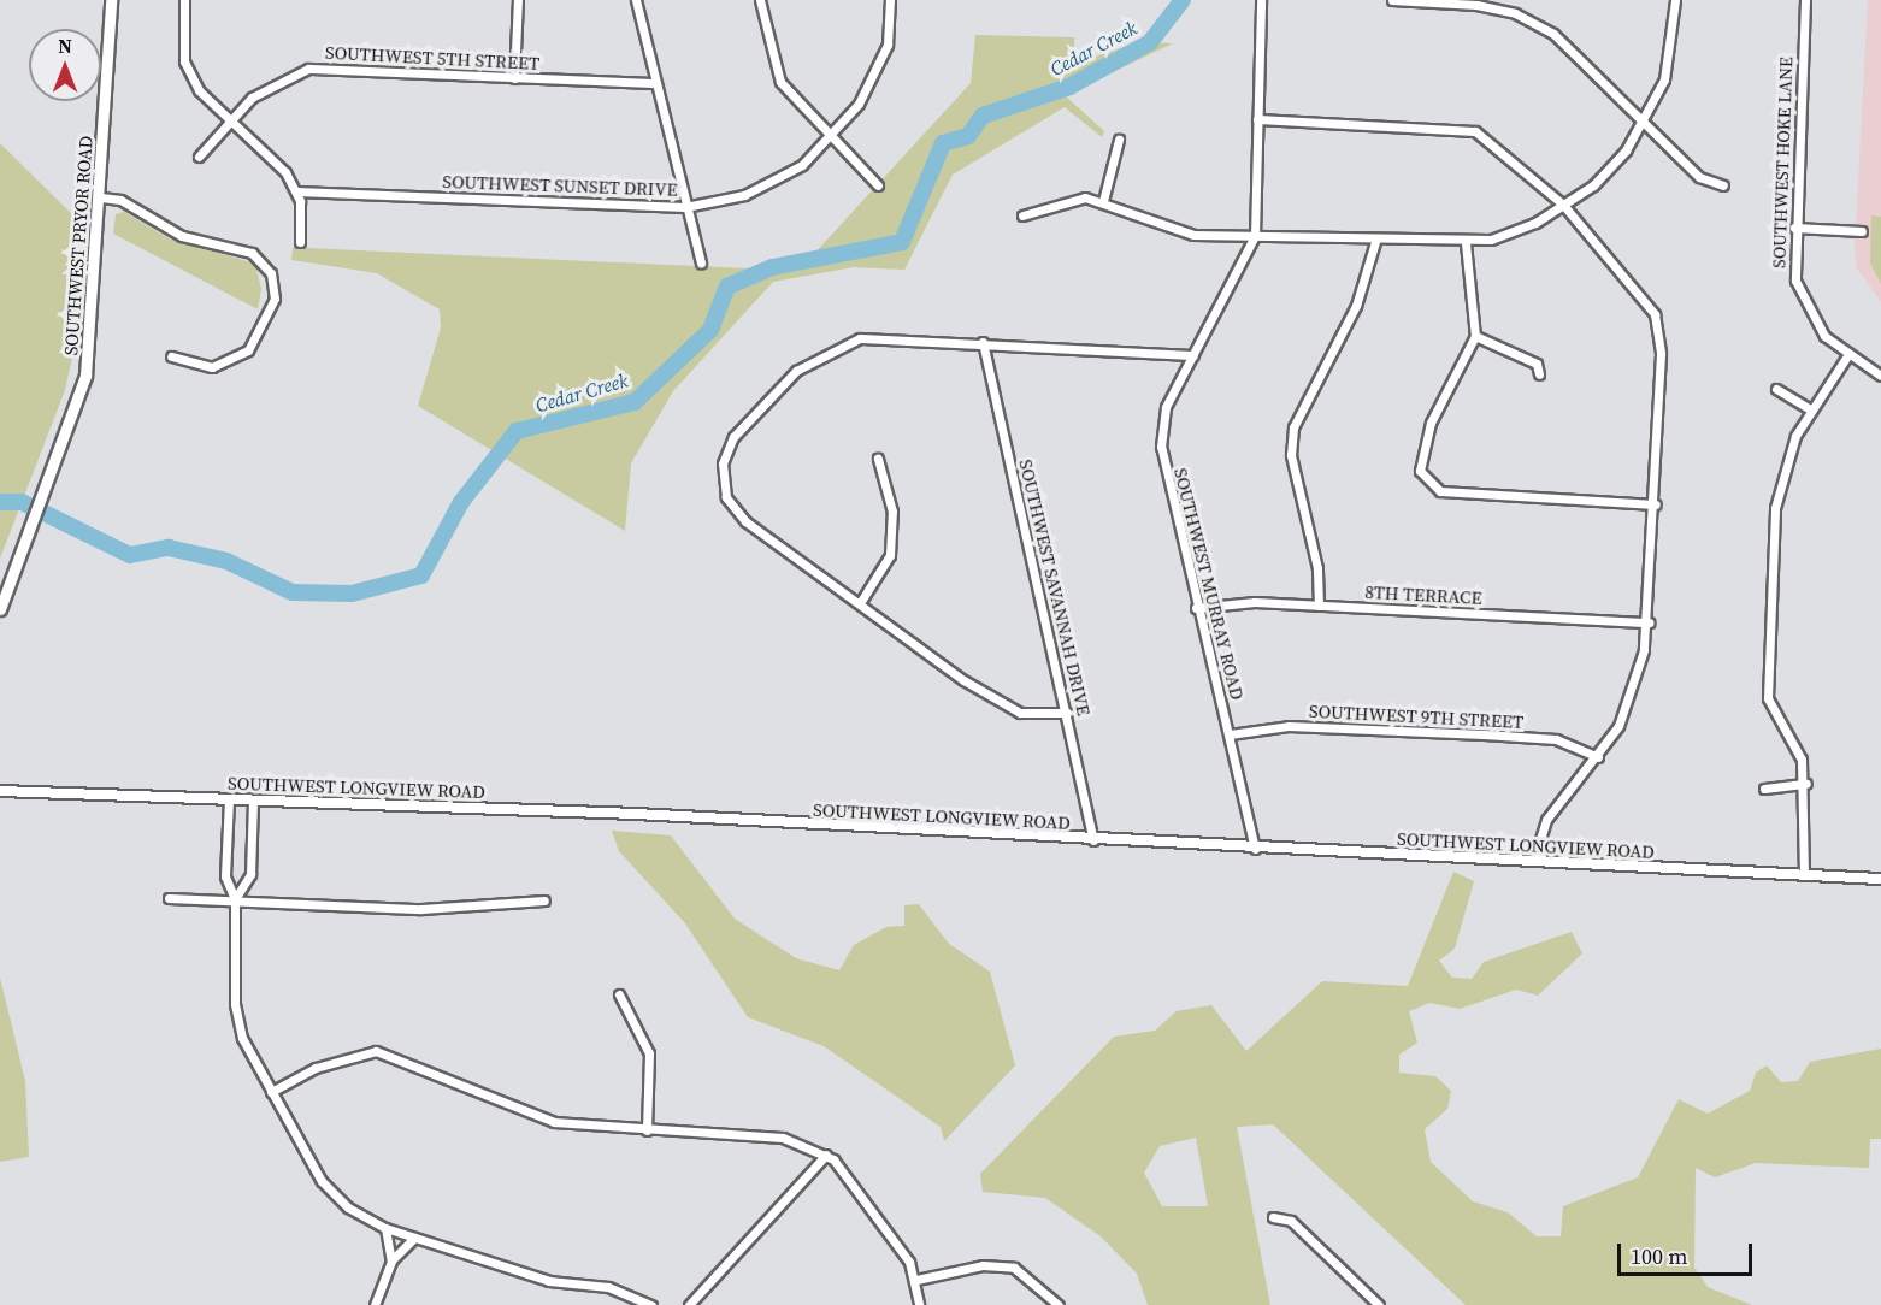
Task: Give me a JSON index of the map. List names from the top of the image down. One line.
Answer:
{"streets":{"main road":["SOUTHWEST PRYOR ROAD"],"street":["SOUTHWEST 5TH STREET","SOUTHWEST HOKE LANE","SOUTHWEST SUNSET DRIVE","SOUTHWEST MURRAY ROAD","SOUTHWEST SAVANNAH DRIVE","8TH TERRACE","SOUTHWEST 9TH STREET","SOUTHWEST LONGVIEW ROAD"]},"crossings":[["SOUTHWEST MURRAY ROAD","8TH TERRACE"],["SOUTHWEST MURRAY ROAD","SOUTHWEST 9TH STREET"],["SOUTHWEST MURRAY ROAD","SOUTHWEST LONGVIEW ROAD"],["SOUTHWEST SAVANNAH DRIVE","SOUTHWEST LONGVIEW ROAD"]],"water":["Cedar Creek"],"scale_bar":"100 m","north":"top"}
